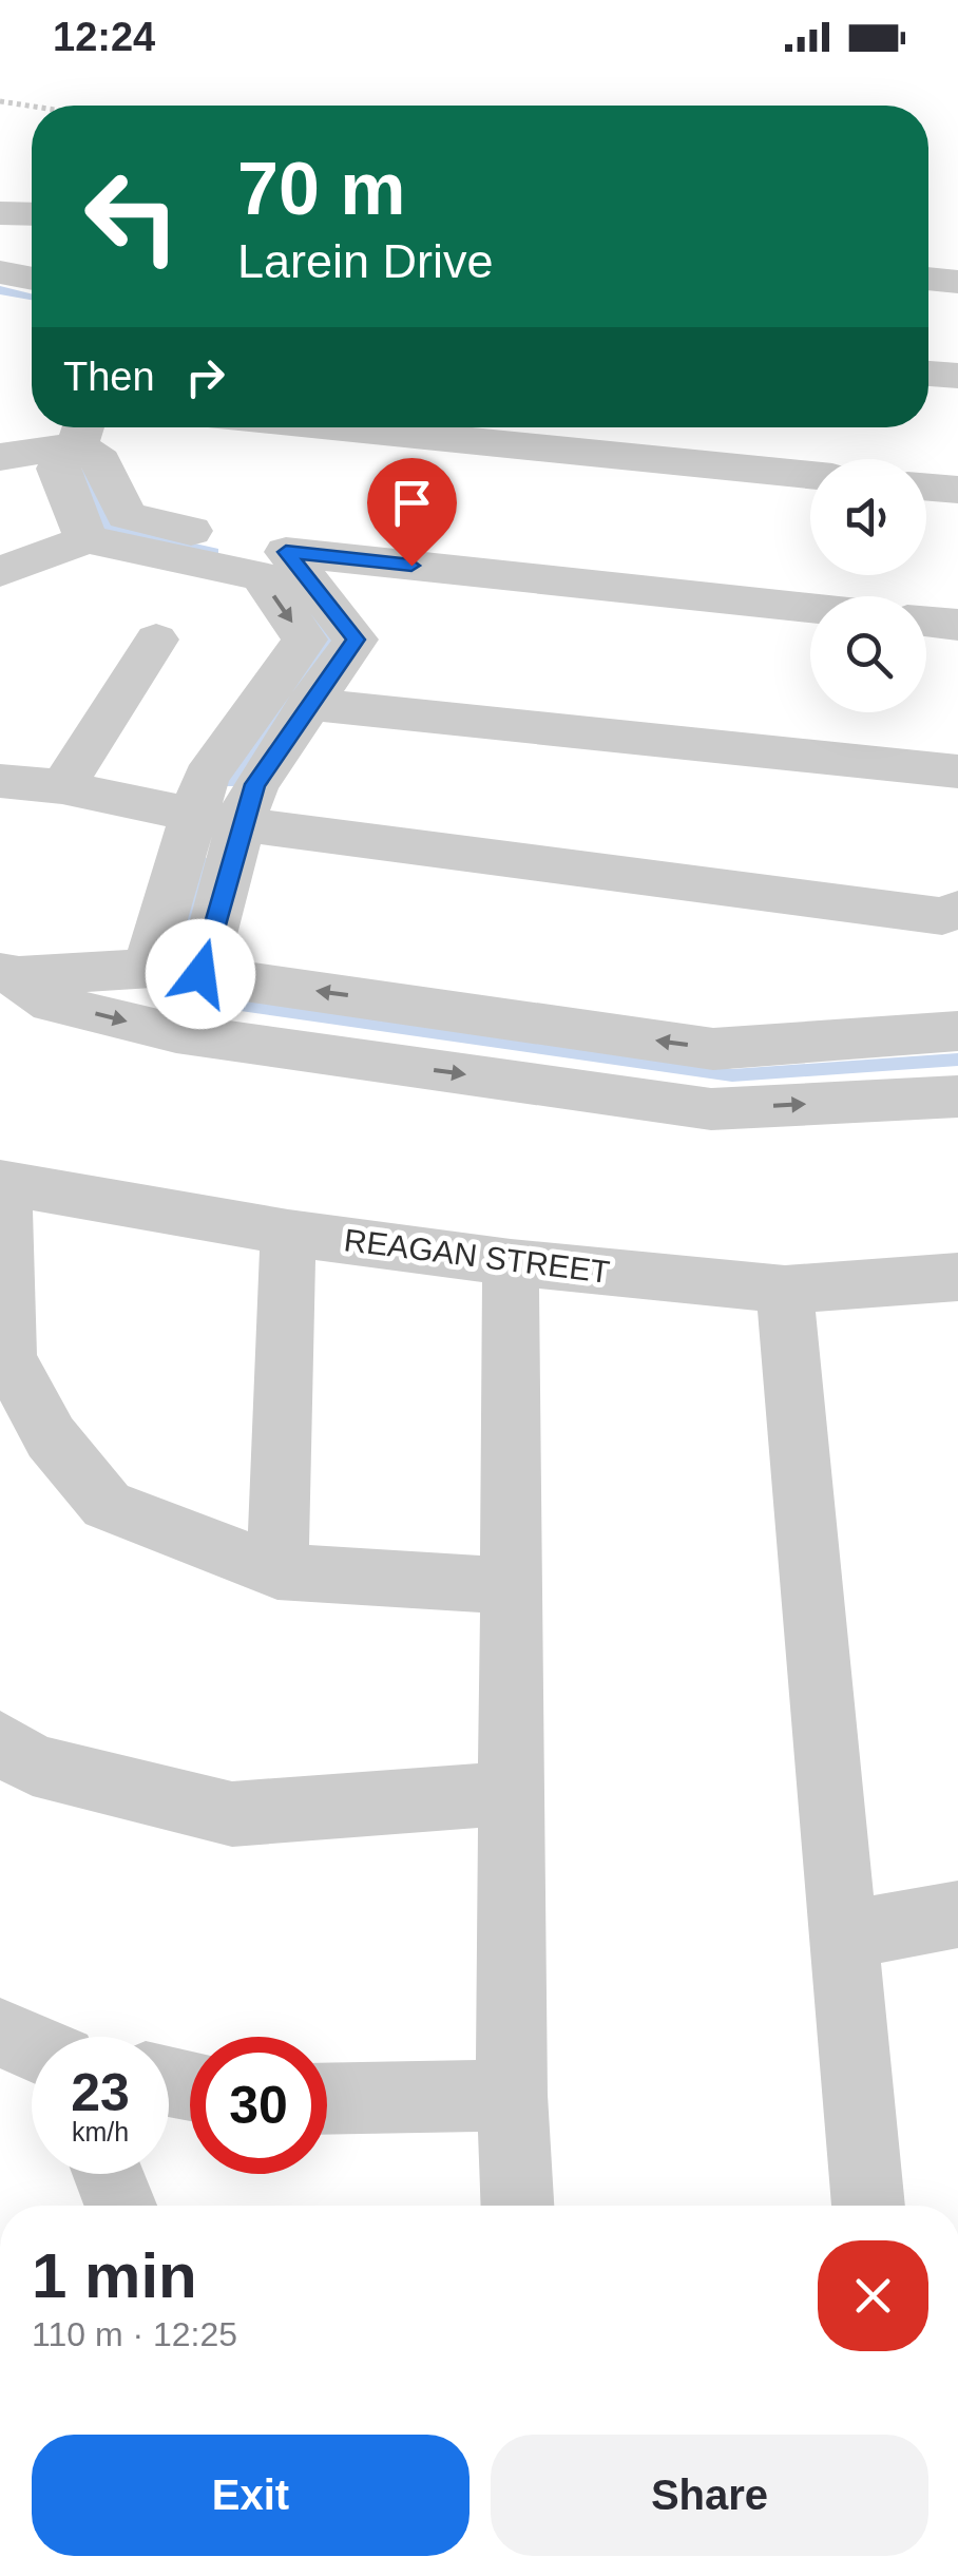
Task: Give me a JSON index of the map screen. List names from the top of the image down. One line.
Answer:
{"streets":{"street":["REAGAN STREET"]},"page":{"status":"12:24","turn":["70 m","Larein Drive"],"then":"Then","speed":"23 km/h","limit":"30","heading":["1 min","110 m · 12:25"],"buttons":["Exit","Share"]}}
